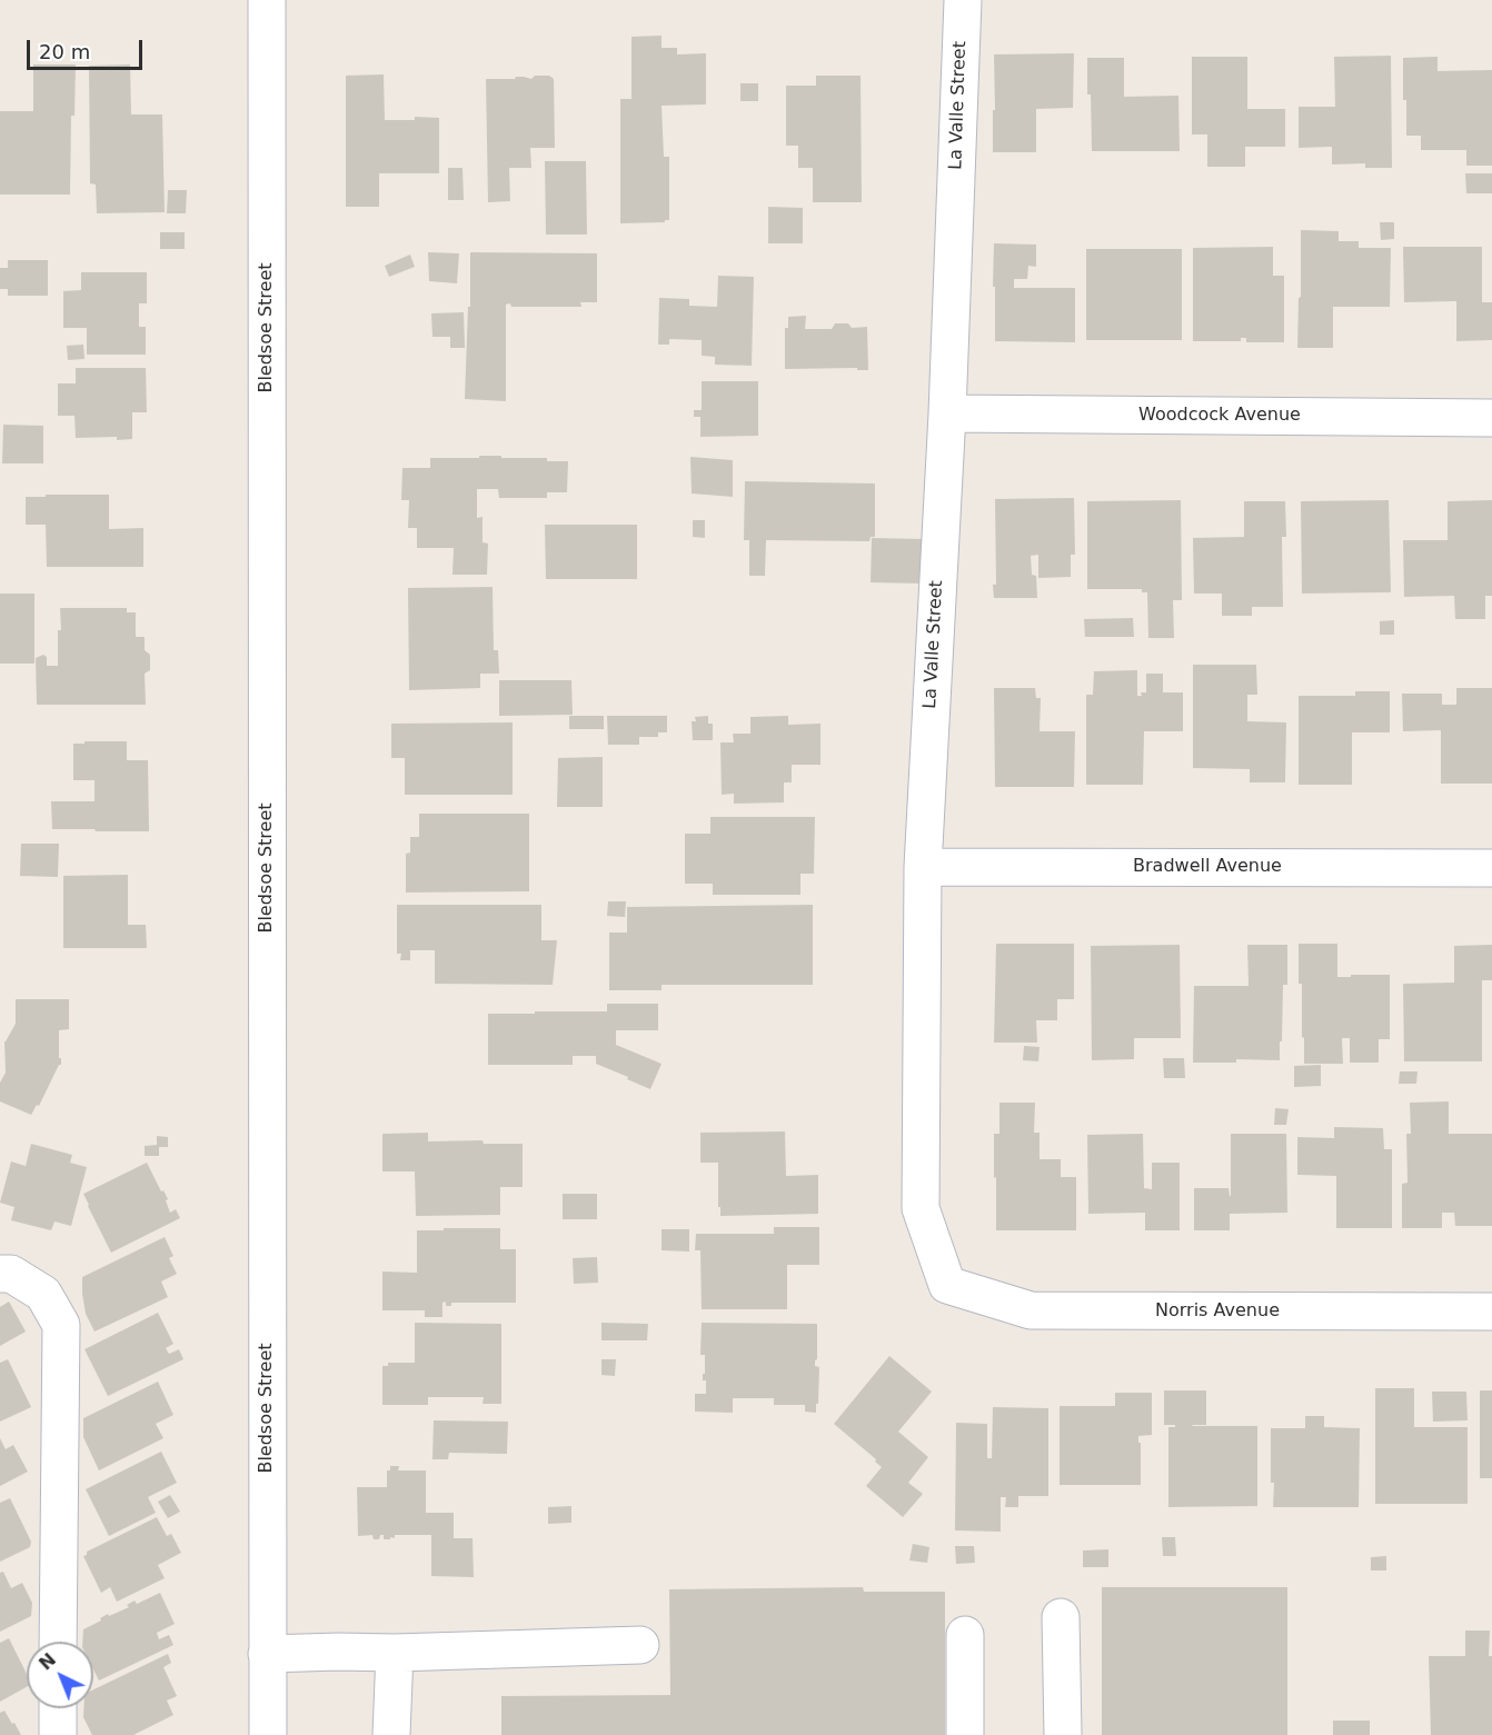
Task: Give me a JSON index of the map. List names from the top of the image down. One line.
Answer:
{"streets":{"street":["La Valle Street","Bledsoe Street","Woodcock Avenue","Bradwell Avenue","Norris Avenue"]},"crossings":[["La Valle Street","Woodcock Avenue"],["La Valle Street","Bradwell Avenue"],["La Valle Street","Norris Avenue"]],"scale_bar":"20 m","north":"top left"}
